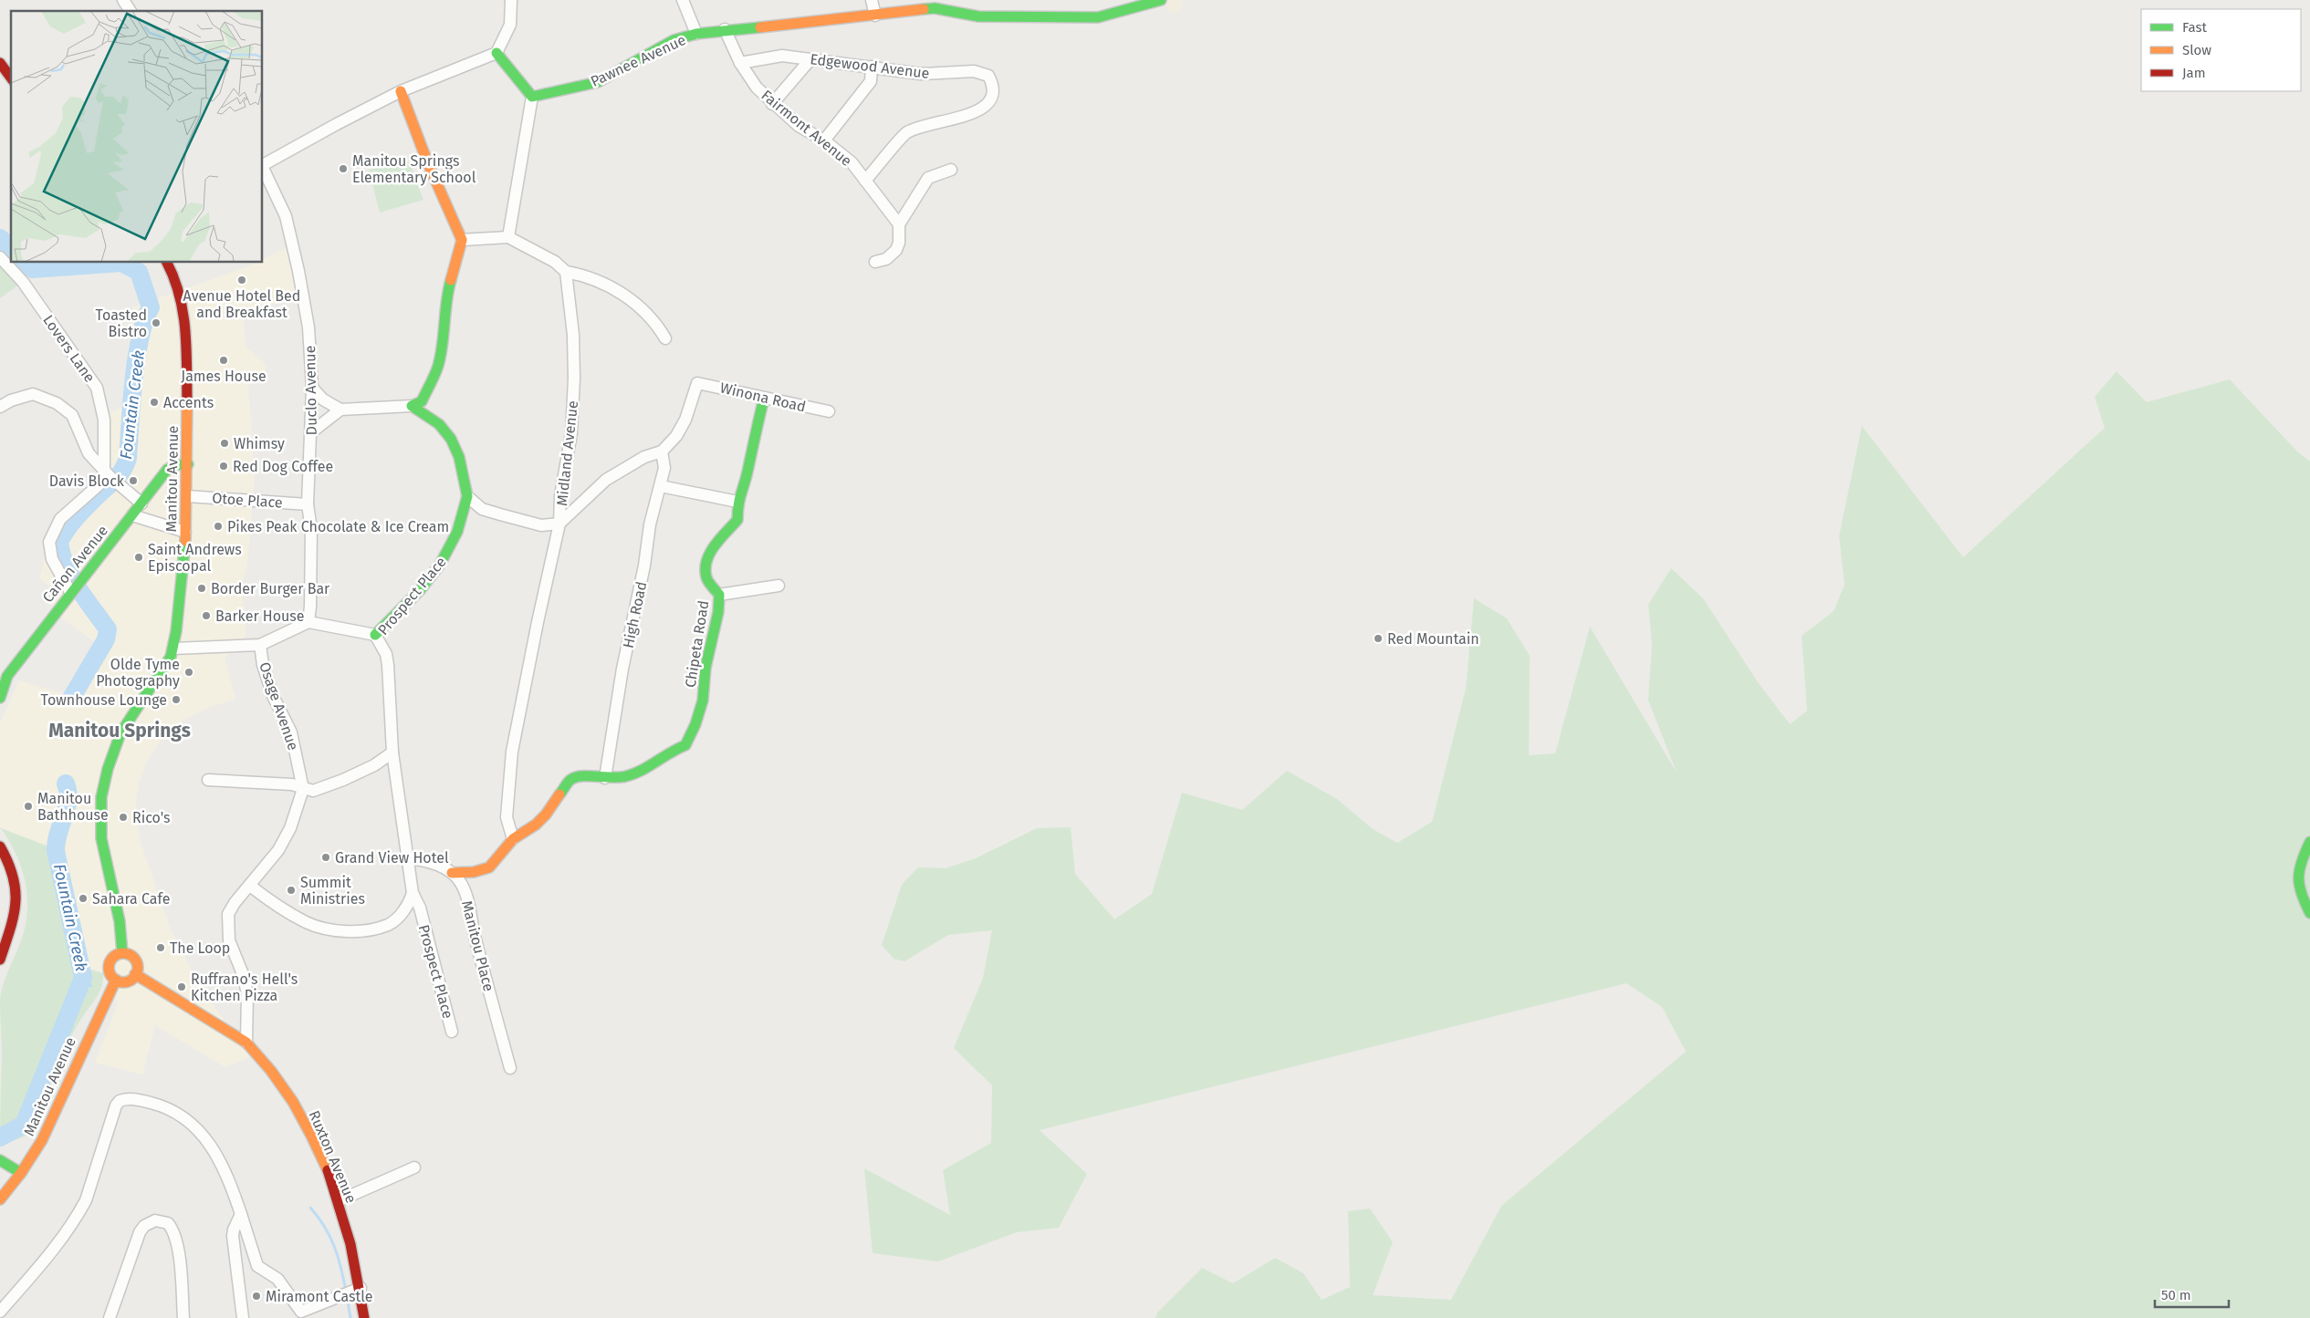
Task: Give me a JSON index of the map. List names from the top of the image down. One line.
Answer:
{"streets":{"street":["Pawnee Avenue","Edgewood Avenue","Fairmont Avenue","Lovers Lane","Duclo Avenue","Winona Road","Midland Avenue","Manitou Avenue","Otoe Place","Cañon Avenue","Prospect Place","High Road","Chipeta Road","Osage Avenue","Manitou Place","Ruxton Avenue"]},"crossings":[["Pawnee Avenue","Fairmont Avenue"],["Edgewood Avenue","Fairmont Avenue"],["Duclo Avenue","Otoe Place"],["Winona Road","High Road"],["Winona Road","Chipeta Road"],["Manitou Avenue","Otoe Place"],["Manitou Avenue","Cañon Avenue"],["Manitou Avenue","Ruxton Avenue"],["High Road","Chipeta Road"],["Osage Avenue","Ruxton Avenue"]],"districts":["Manitou Springs"],"water":["Fountain Creek"],"places":["Manitou Springs Elementary School","Avenue Hotel Bed and Breakfast","Toasted Bistro","James House","Accents","Whimsy","Red Dog Coffee","Davis Block","Pikes Peak Chocolate & Ice Cream","Saint Andrews Episcopal","Border Burger Bar","Barker House","Red Mountain","Olde Tyme Photography","Townhouse Lounge","Manitou Bathhouse","Rico's","Grand View Hotel","Summit Ministries","Sahara Cafe","The Loop","Ruffrano's Hell's Kitchen Pizza","Miramont Castle"],"legend":["Fast","Slow","Jam"],"scale_bar":"50 m"}
